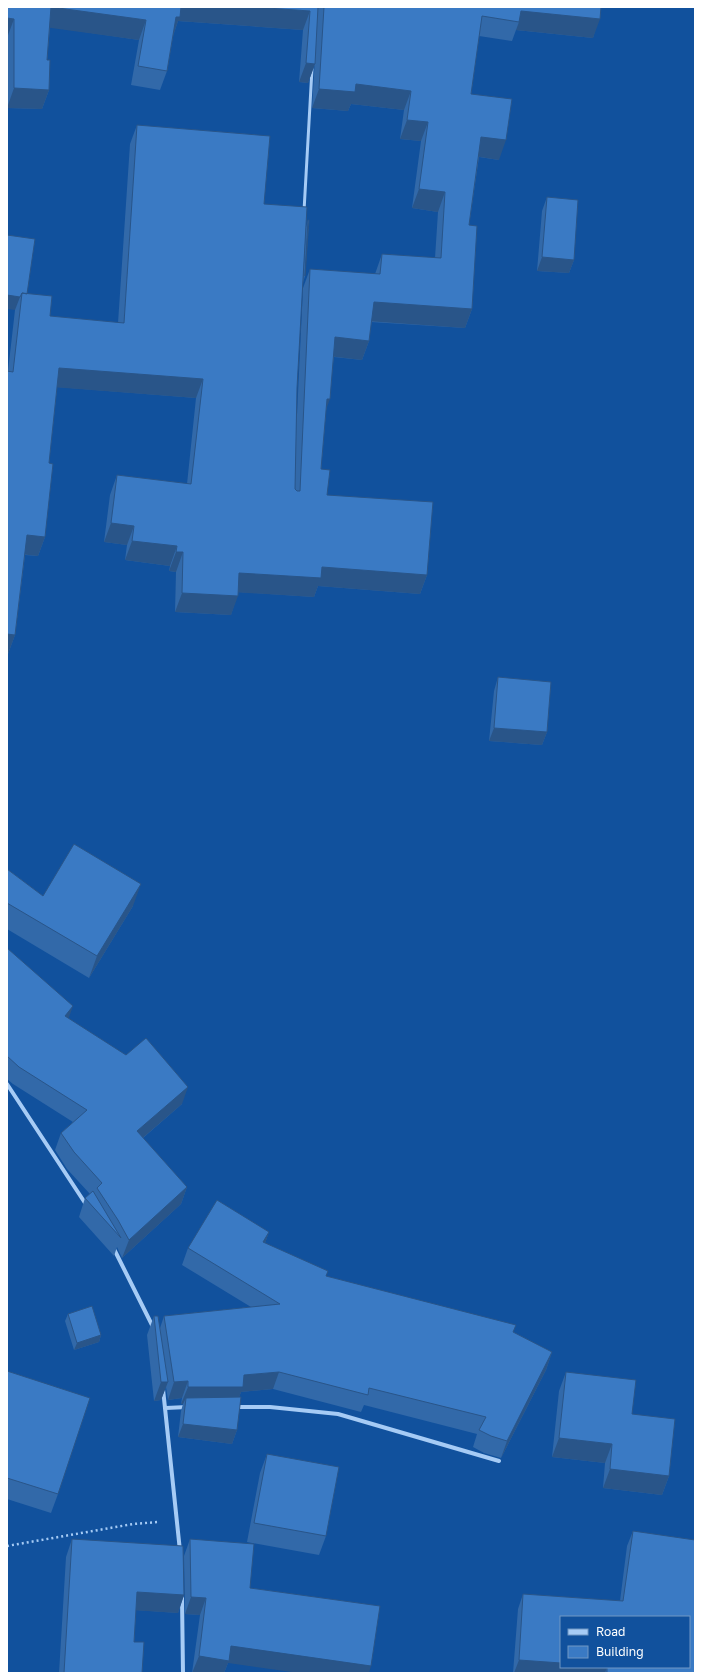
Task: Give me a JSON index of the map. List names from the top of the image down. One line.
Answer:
{"legend":["Road","Building"]}
